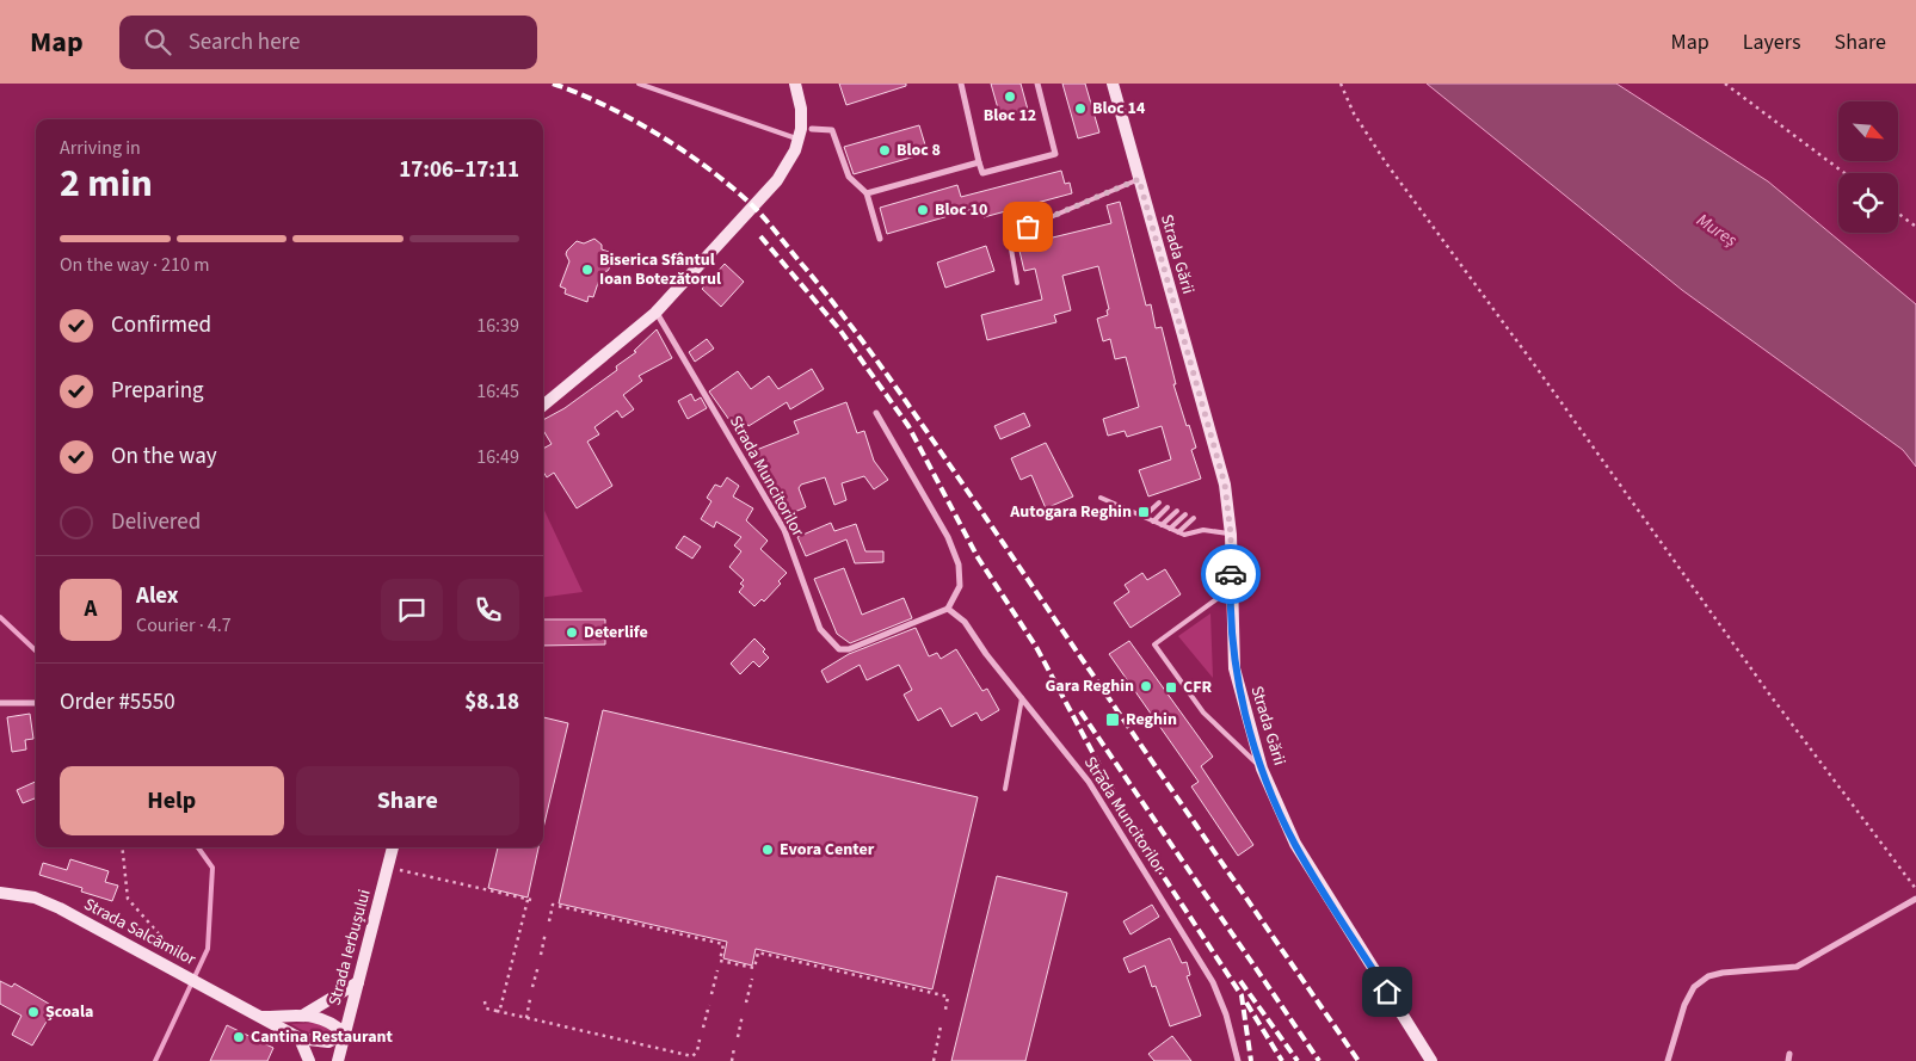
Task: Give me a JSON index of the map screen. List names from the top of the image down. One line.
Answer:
{"streets":{"main road":["Strada Gării","Strada Salcâmilor","Strada Ierbușului"],"street":["Strada Muncitorilor"]},"crossings":[["Strada Salcâmilor","Strada Ierbușului"]],"water":["Mureș"],"places":{"other":["Bloc 12","Bloc 14","Bloc 8","Bloc 10","Biserica Sfântul Ioan Botezătorul","Deterlife","Gara Reghin","Evora Center","Școala","Cantina Restaurant"],"transit":["Autogara Reghin","CFR","Reghin"]},"north":"bottom right","page":{"header":"Map","search":"Search here","nav":["Map","Layers","Share"],"heading":["2 min","Arriving in","17:06–17:11"],"panel":["Alex","Courier · 4.7","Order #5550","$8.18"],"bar":"On the way · 210 m","list":[["Confirmed","16:39"],["Preparing","16:45"],["On the way","16:49"],"Delivered"],"round":"A","buttons":["Help","Share"]}}
